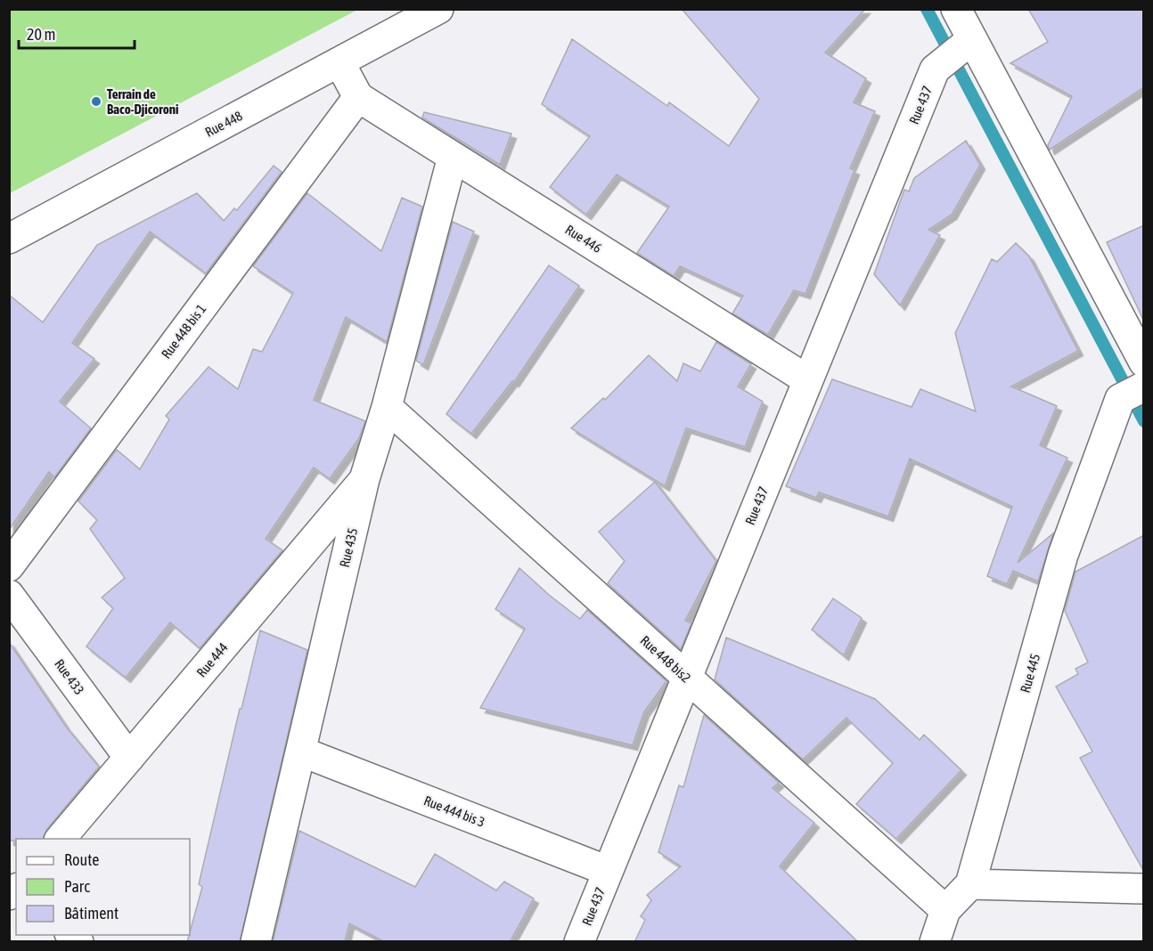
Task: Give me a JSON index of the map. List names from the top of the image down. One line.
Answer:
{"streets":{"street":["Rue 437","Rue 448","Rue 446","Rue 448 bis 1","Rue 435","Rue 448 bis2","Rue 444","Rue 445","Rue 433","Rue 444 bis 3"]},"crossings":[["Rue 437","Rue 446"],["Rue 437","Rue 448 bis2"],["Rue 437","Rue 444 bis 3"],["Rue 446","Rue 448 bis 1"],["Rue 446","Rue 435"],["Rue 435","Rue 448 bis2"],["Rue 435","Rue 444"],["Rue 435","Rue 444 bis 3"],["Rue 448 bis2","Rue 445"],["Rue 444","Rue 433"]],"places":["Terrain de Baco-Djicoroni"],"legend":["Route","Parc","Bâtiment"],"scale_bar":"20 m"}
